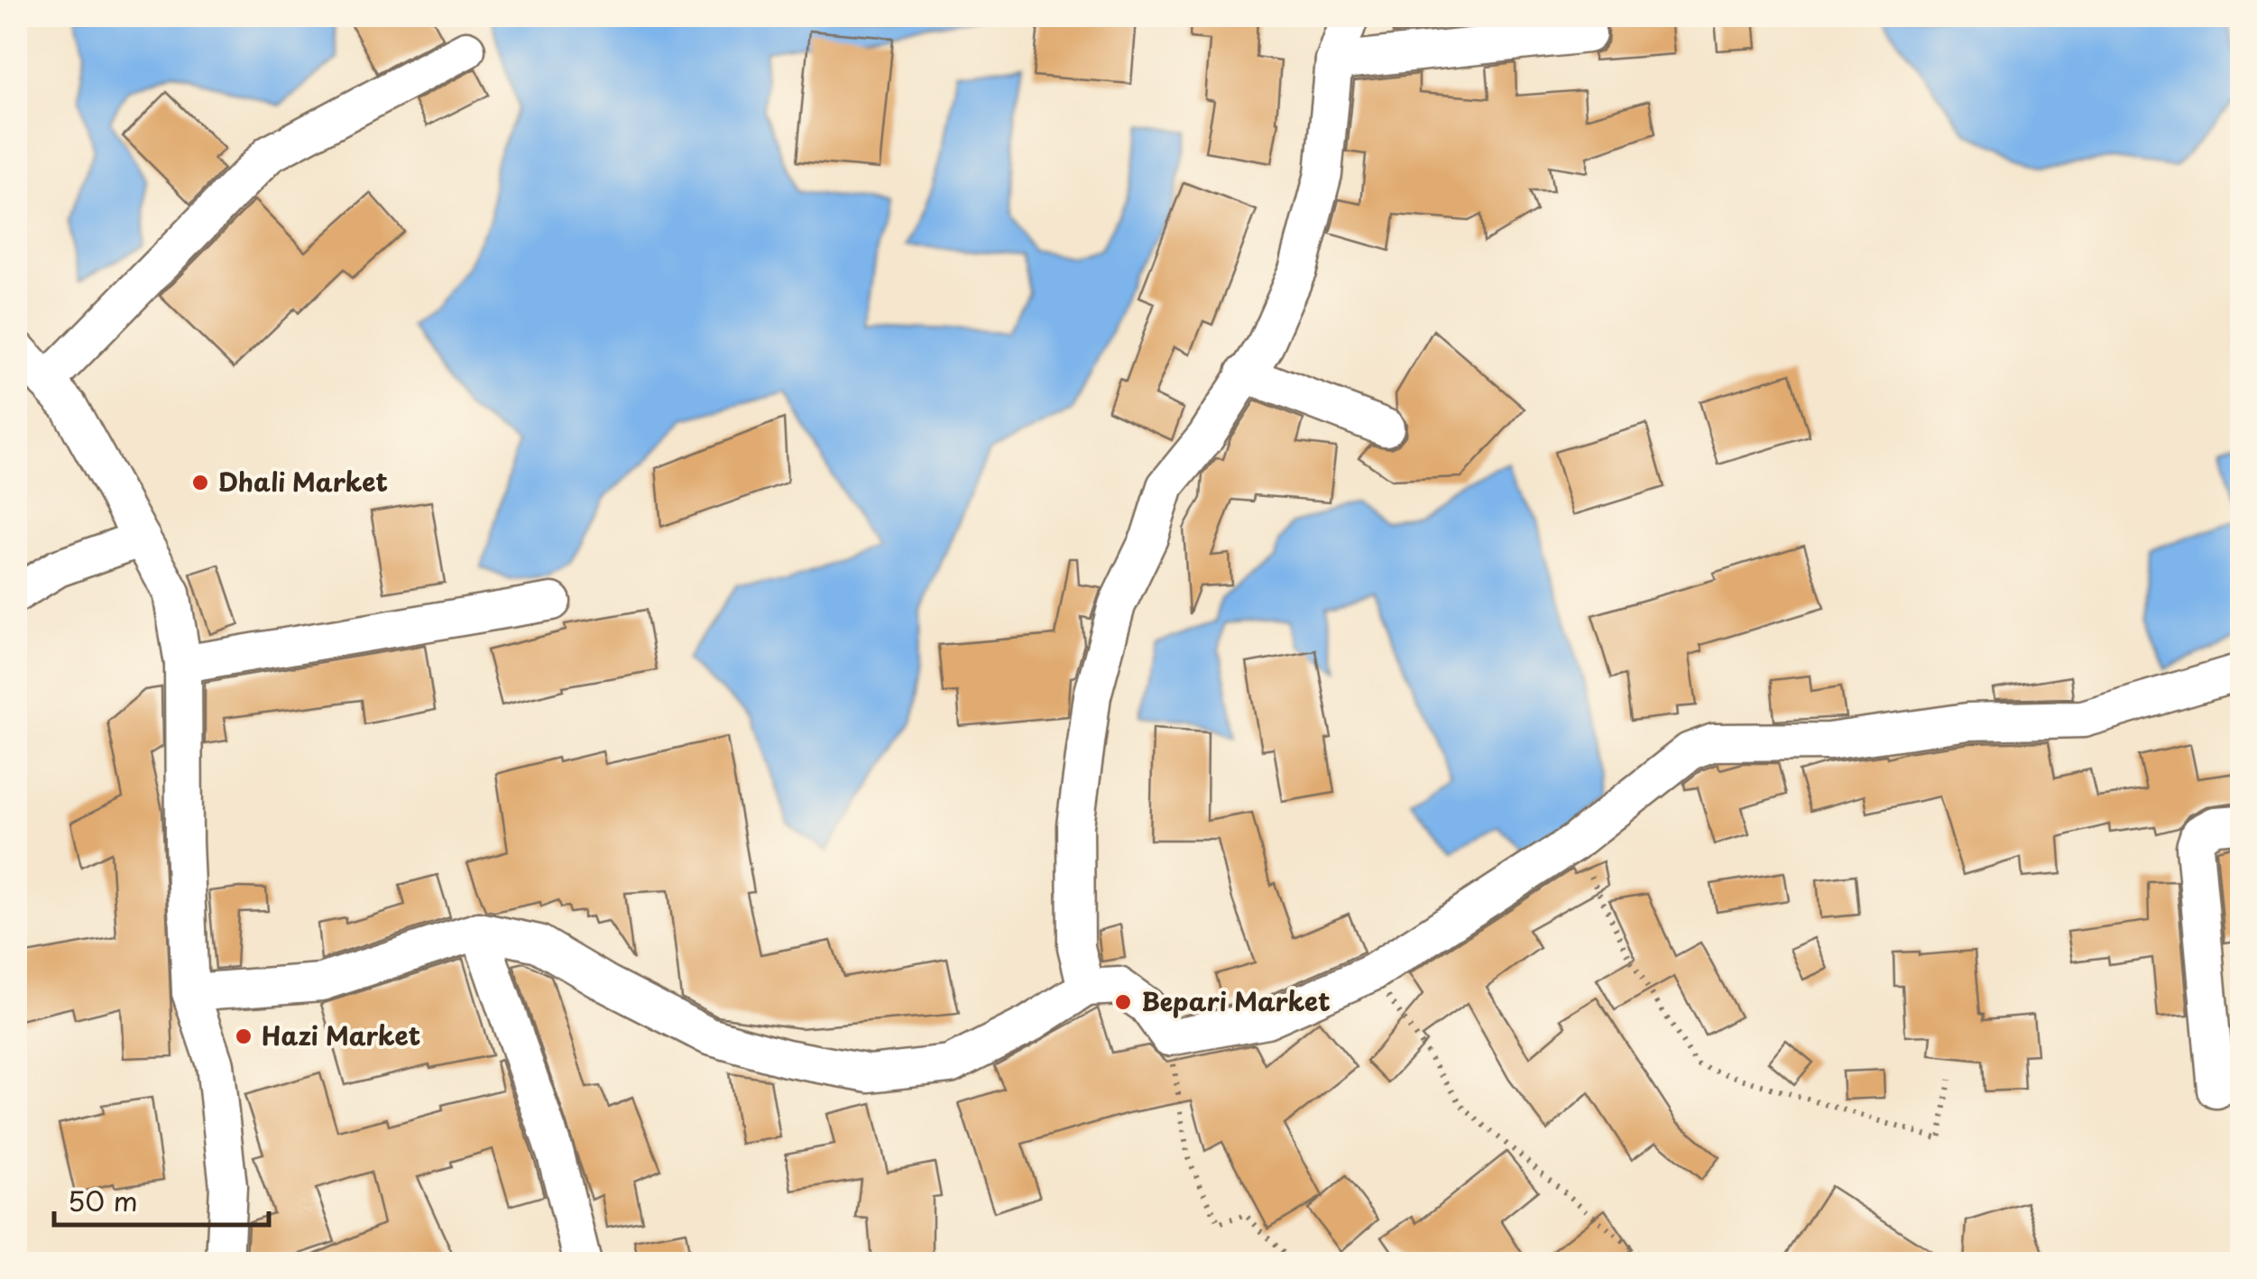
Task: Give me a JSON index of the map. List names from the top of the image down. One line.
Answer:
{"places":["Dhali Market","Bepari Market","Hazi Market"],"scale_bar":"50 m"}
